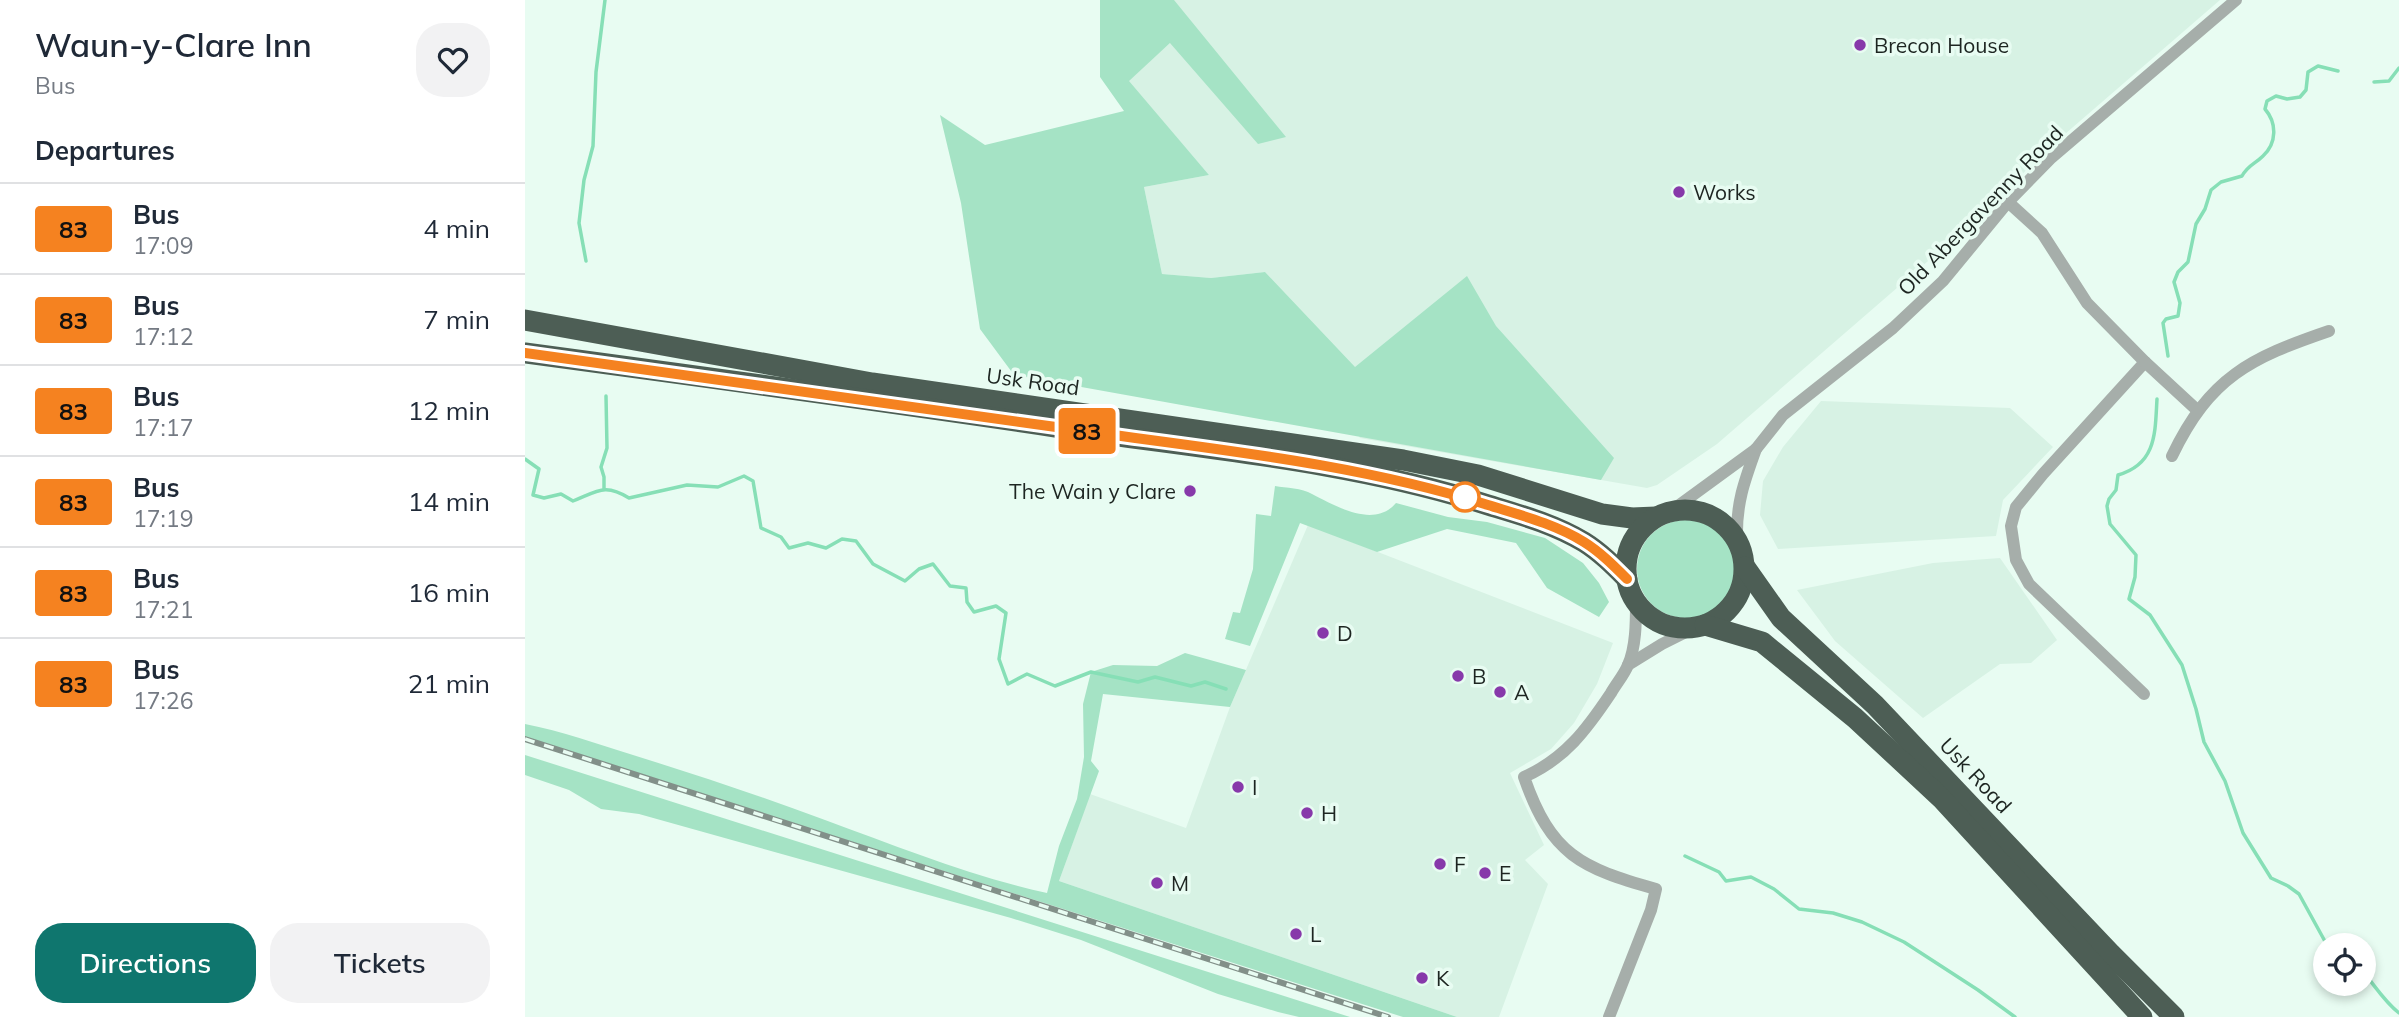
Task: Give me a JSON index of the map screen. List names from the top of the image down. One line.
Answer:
{"streets":{"highway":["Usk Road"],"street":["Old Abergavenny Road"]},"places":["Brecon House","Works","The Wain y Clare","D","B","A","I","H","F","E","M","L","K"],"lines":["bus line 83"],"page":{"heading":[["Waun-y-Clare Inn","Bus"],"Departures"],"on_map":"83","list":[{"mark":"83","name":"Bus","note":"17:09","value":"4 min"},{"mark":"83","name":"Bus","note":"17:12","value":"7 min"},{"mark":"83","name":"Bus","note":"17:17","value":"12 min"},{"mark":"83","name":"Bus","note":"17:19","value":"14 min"},{"mark":"83","name":"Bus","note":"17:21","value":"16 min"},{"mark":"83","name":"Bus","note":"17:26","value":"21 min"}],"buttons":["Directions","Tickets"]}}
